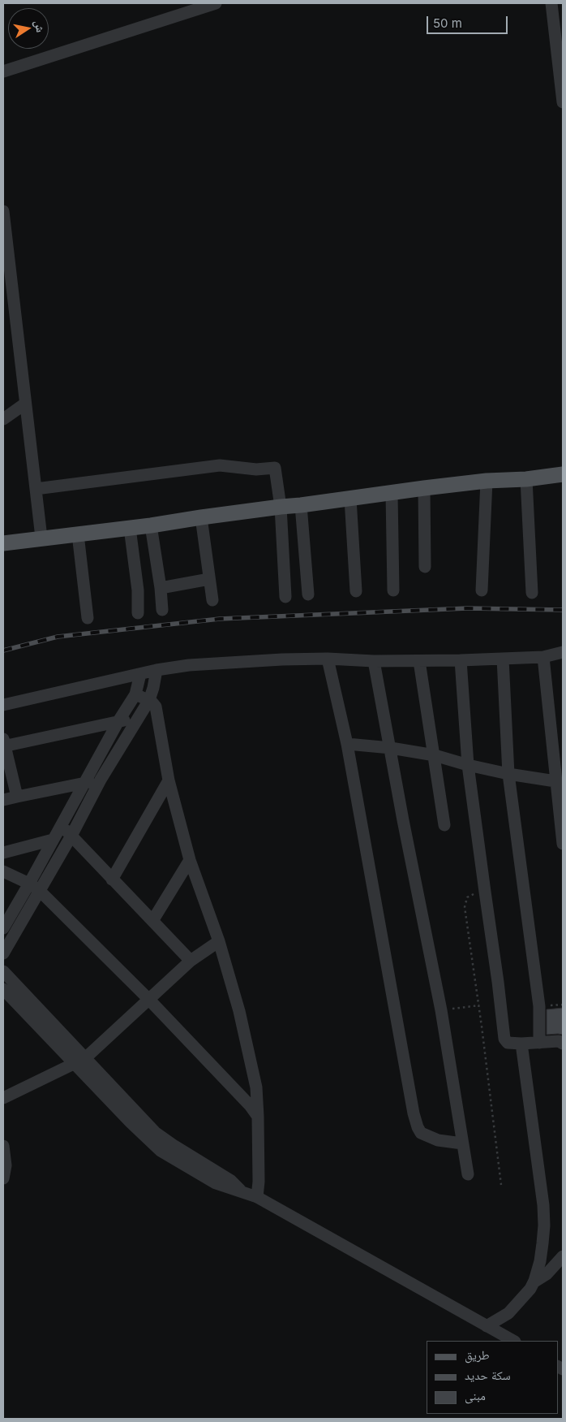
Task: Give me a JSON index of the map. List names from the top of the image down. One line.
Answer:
{"legend":["طريق","سكة حديد","مبنى"],"scale_bar":"50 m","north":"right"}
